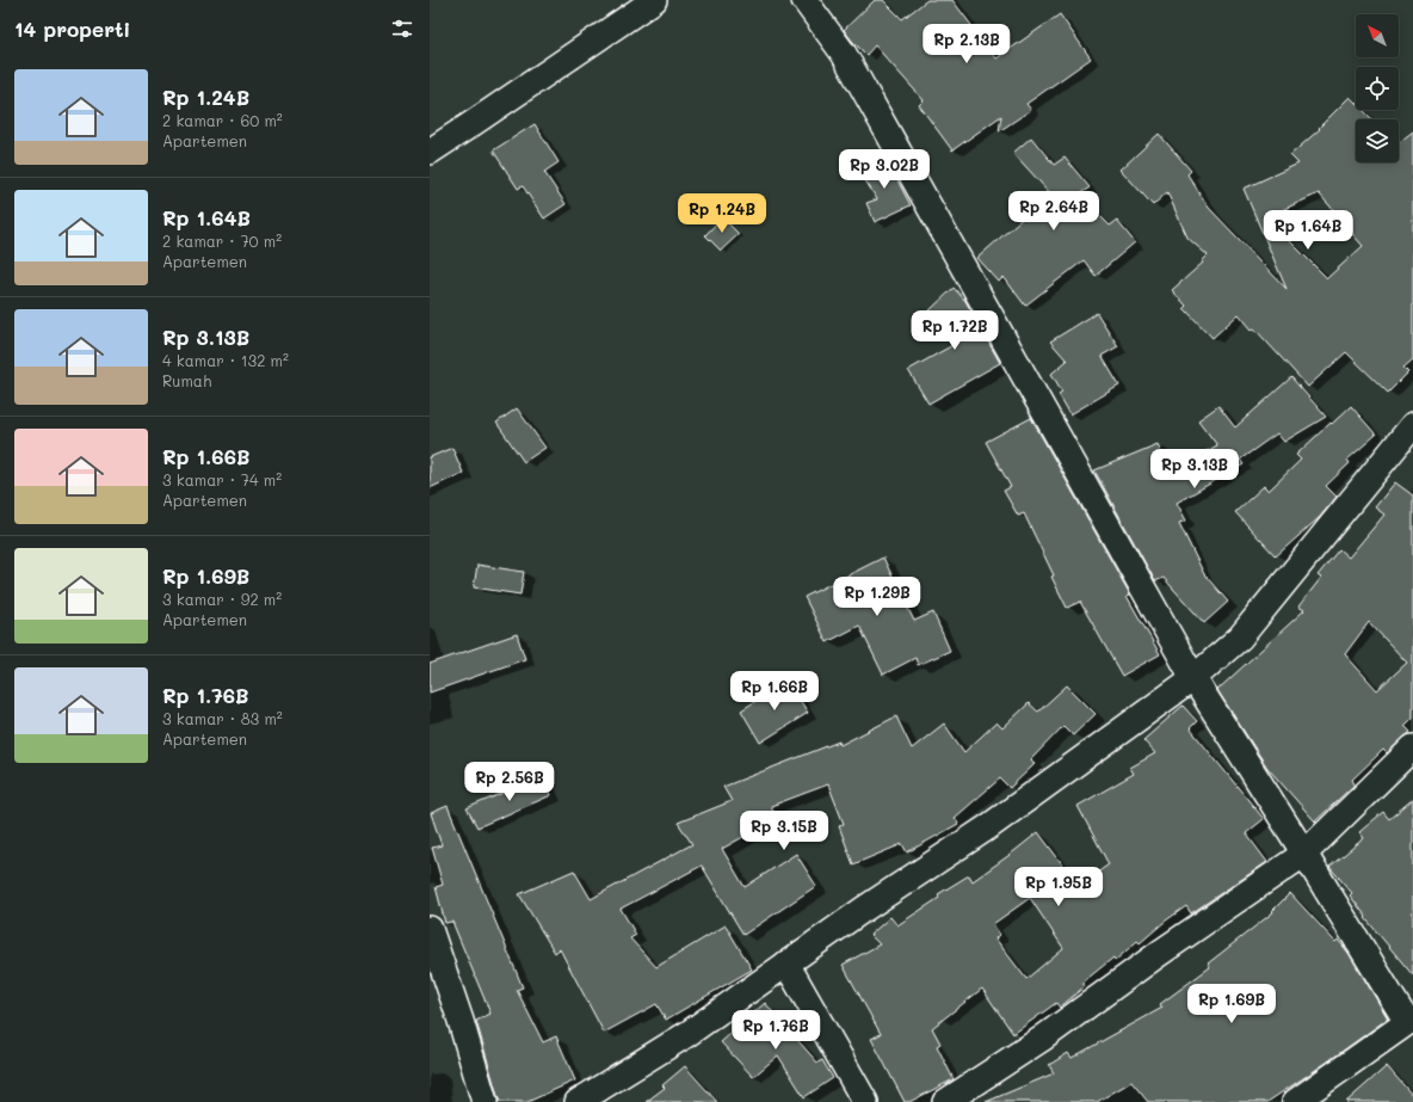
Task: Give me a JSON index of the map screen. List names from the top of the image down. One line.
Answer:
{"north":"top left","page":{"heading":"14 properti","price":["Rp 2.13B","Rp 3.02B","Rp 2.64B","Rp 1.24B","Rp 1.64B","Rp 1.72B","Rp 3.13B","Rp 1.29B","Rp 1.66B","Rp 2.56B","Rp 3.15B","Rp 1.95B","Rp 1.69B","Rp 1.76B"],"list":[{"name":"Rp 1.24B","note":"2 kamar · 60 m² · Apartemen"},{"name":"Rp 1.64B","note":"2 kamar · 70 m² · Apartemen"},{"name":"Rp 3.13B","note":"4 kamar · 132 m² · Rumah"},{"name":"Rp 1.66B","note":"3 kamar · 74 m² · Apartemen"},{"name":"Rp 1.69B","note":"3 kamar · 92 m² · Apartemen"},{"name":"Rp 1.76B","note":"3 kamar · 83 m² · Apartemen"}]}}
